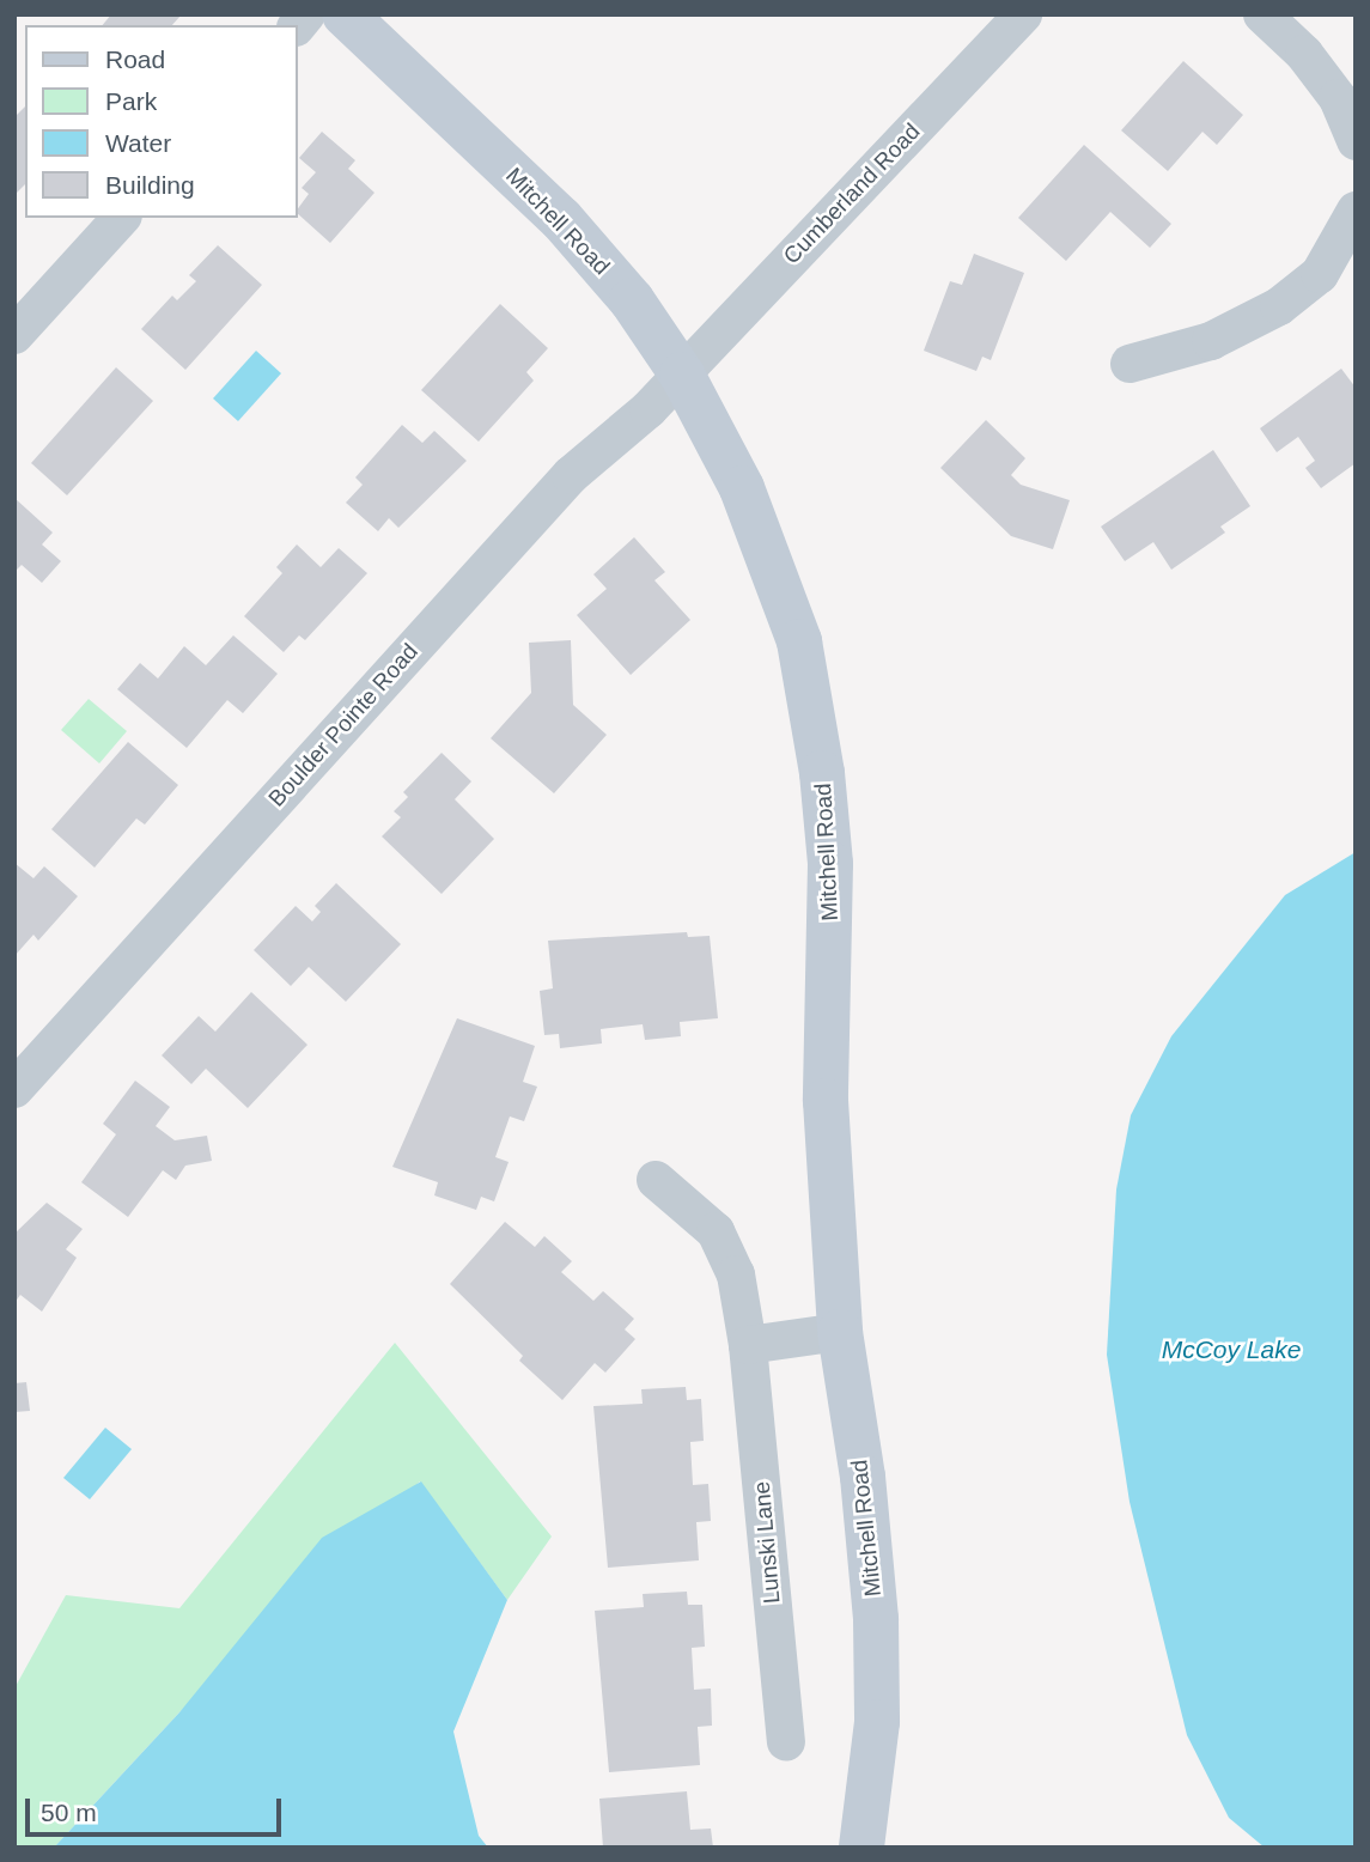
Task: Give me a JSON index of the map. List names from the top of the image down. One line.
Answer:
{"streets":{"main road":["Mitchell Road"],"street":["Cumberland Road","Boulder Pointe Road","Lunski Lane"]},"crossings":[["Cumberland Road","Mitchell Road"],["Cumberland Road","Boulder Pointe Road"],["Mitchell Road","Boulder Pointe Road"]],"water":["McCoy Lake"],"legend":["Road","Park","Water","Building"],"scale_bar":"50 m"}
